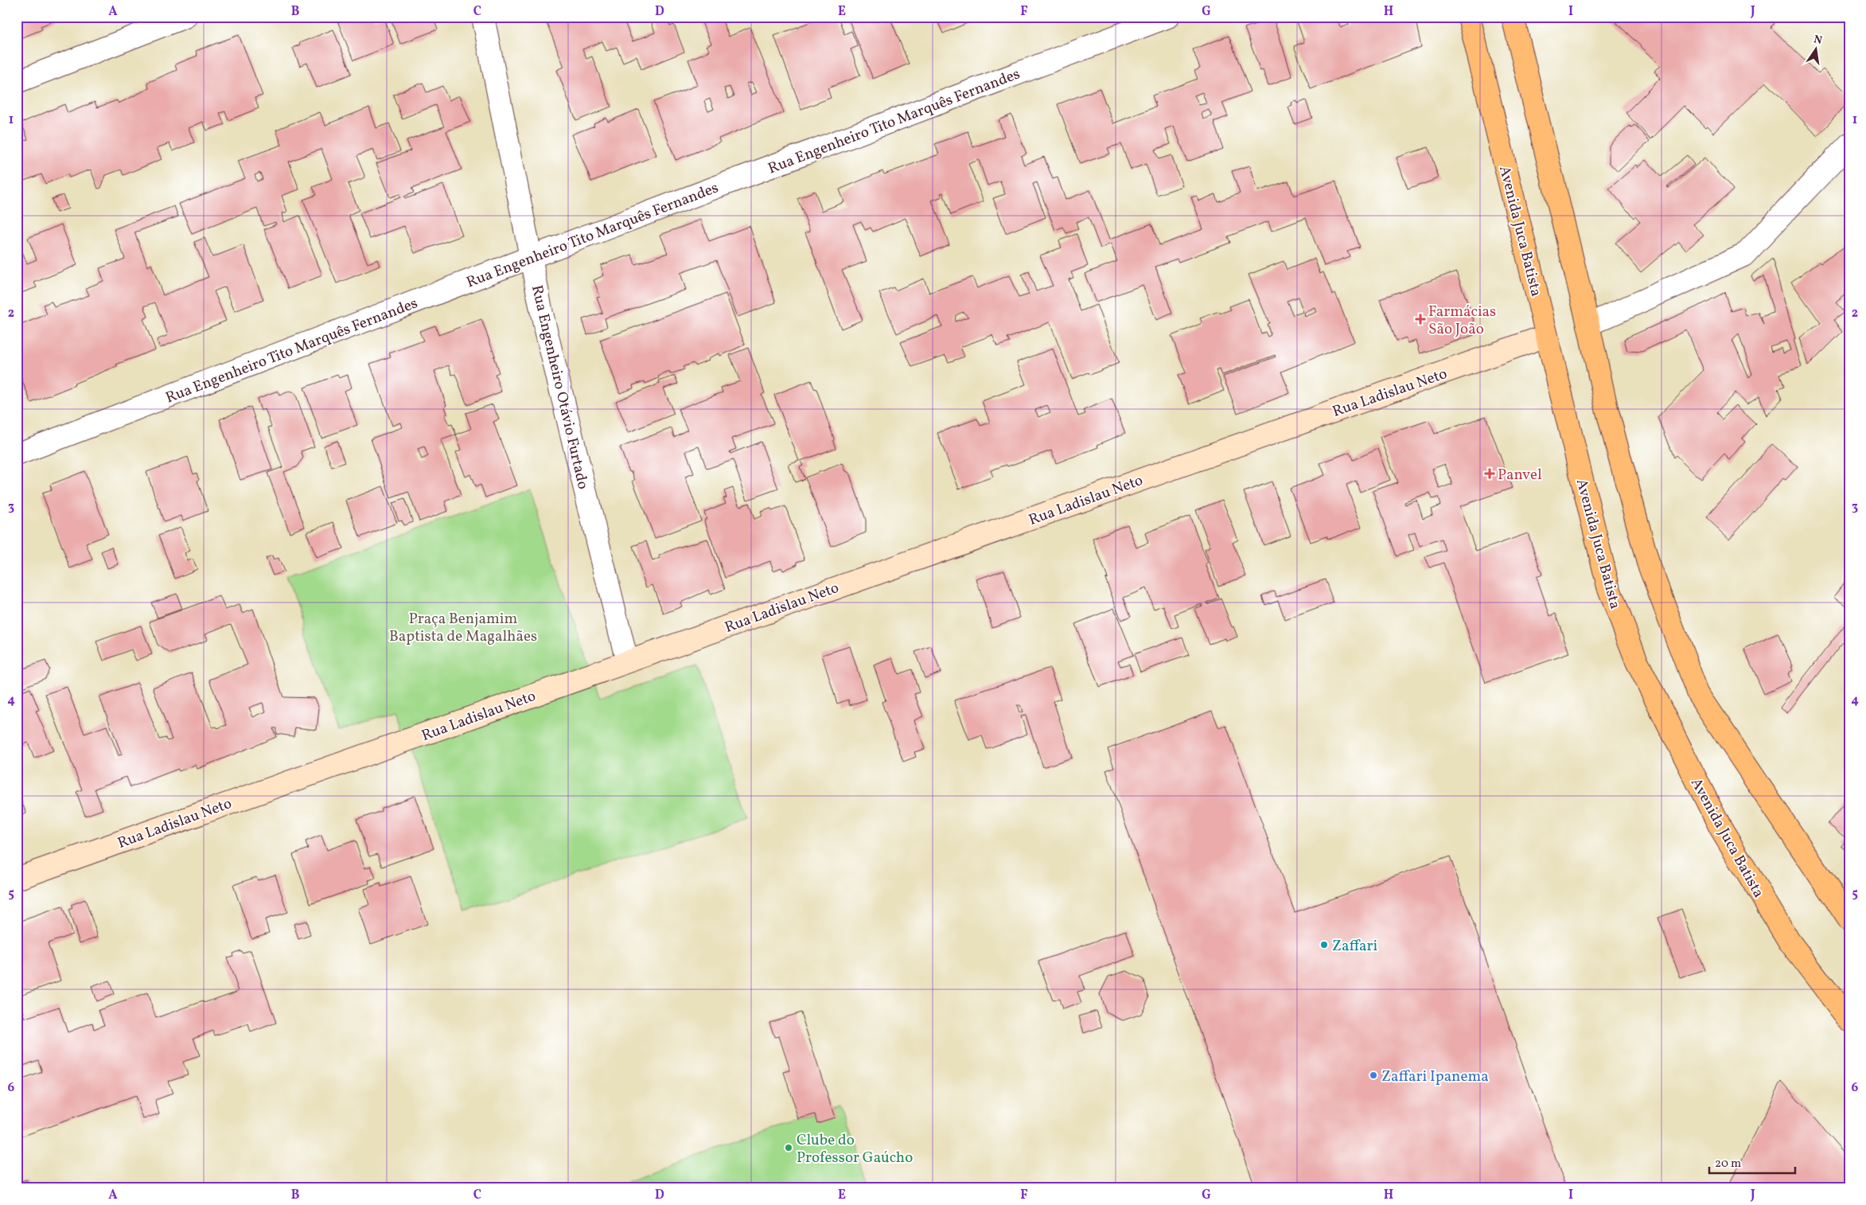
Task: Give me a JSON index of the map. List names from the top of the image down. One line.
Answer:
{"streets":{"main road":["Avenida Juca Batista"],"street":["Rua Engenheiro Tito Marquês Fernandes","Rua Engenheiro Otávio Furtado","Rua Ladislau Neto"]},"crossings":[["Rua Engenheiro Tito Marquês Fernandes","Rua Engenheiro Otávio Furtado"],["Avenida Juca Batista","Rua Ladislau Neto"],["Rua Engenheiro Otávio Furtado","Rua Ladislau Neto"]],"parks":["Praça Benjamim Baptista de Magalhães"],"places":{"health":["Farmácias São João","Panvel"],"other":["Zaffari","Zaffari Ipanema","Clube do Professor Gaúcho"]},"scale_bar":"20 m","north":"top","grid":{"columns":["A","B","C","D","E","F","G","H","I","J"],"rows":["1","2","3","4","5","6"]}}
